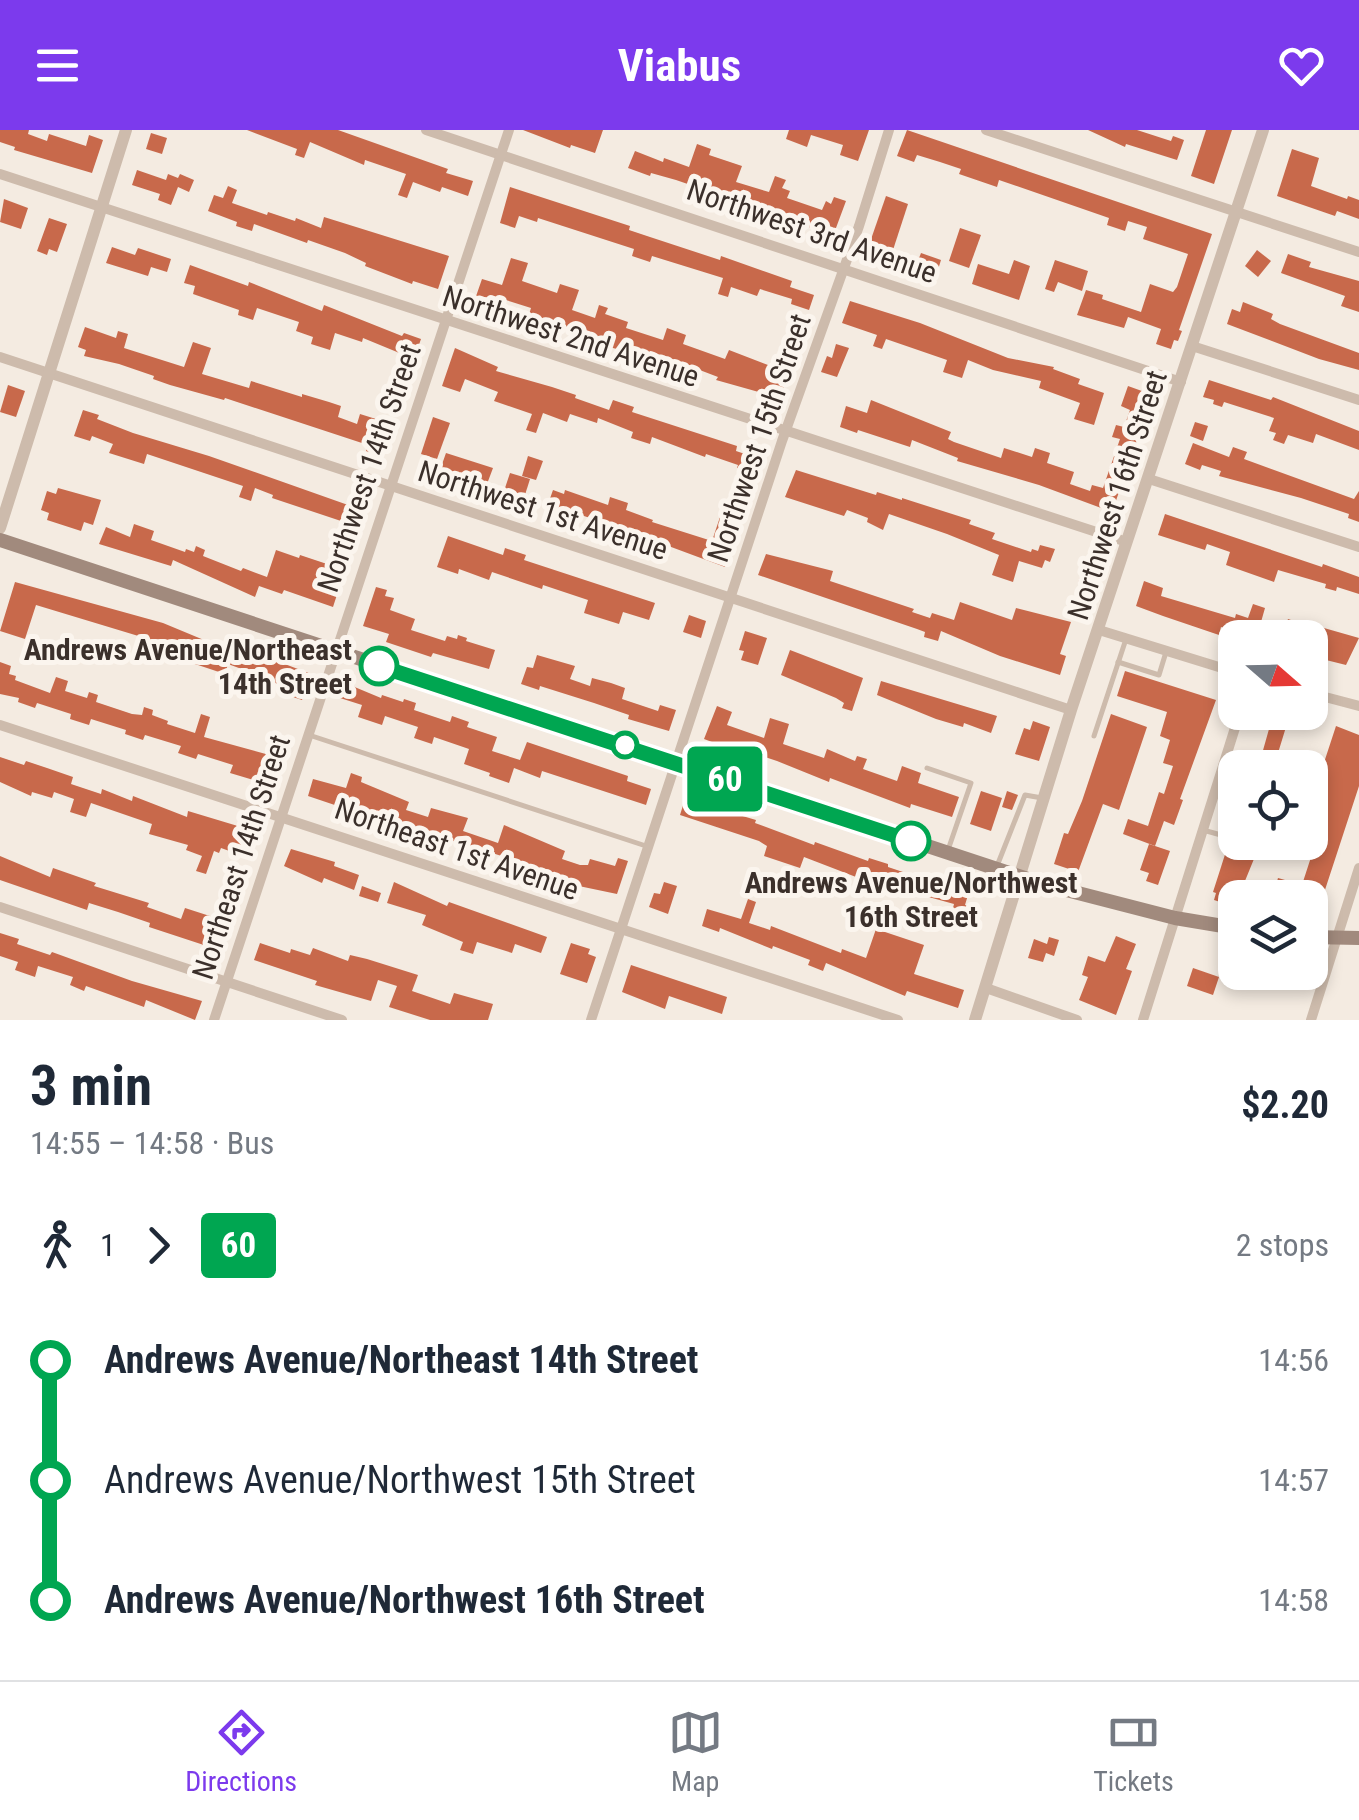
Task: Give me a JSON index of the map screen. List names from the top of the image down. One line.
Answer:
{"streets":{"street":["Northwest 3rd Avenue","Northwest 2nd Avenue","Northwest 15th Street","Northwest 14th Street","Northwest 16th Street","Northwest 1st Avenue","Northeast 1st Avenue","Northeast 14th Street"]},"crossings":[["Northwest 3rd Avenue","Northwest 15th Street"],["Northwest 3rd Avenue","Northwest 14th Street"],["Northwest 3rd Avenue","Northwest 16th Street"],["Northwest 2nd Avenue","Northwest 15th Street"],["Northwest 2nd Avenue","Northwest 14th Street"],["Northwest 2nd Avenue","Northwest 16th Street"],["Northwest 15th Street","Northwest 1st Avenue"],["Northwest 15th Street","Northeast 1st Avenue"],["Northwest 14th Street","Northwest 1st Avenue"],["Northwest 14th Street","Northeast 14th Street"],["Northwest 16th Street","Northwest 1st Avenue"],["Northeast 1st Avenue","Northeast 14th Street"]],"places":["Andrews Avenue/Northeast 14th Street","Andrews Avenue/Northwest 16th Street"],"lines":["bus line 60"],"north":"right","page":{"header":"Viabus","on_map":"60","heading":["3 min","14:55 – 14:58 · Bus","$2.20"],"legs":["1","60","2 stops"],"list":[{"name":"Andrews Avenue/Northeast 14th Street","value":"14:56"},{"name":"Andrews Avenue/Northwest 15th Street","value":"14:57"},{"name":"Andrews Avenue/Northwest 16th Street","value":"14:58"}],"tabs":["Directions","Map","Tickets"]}}
